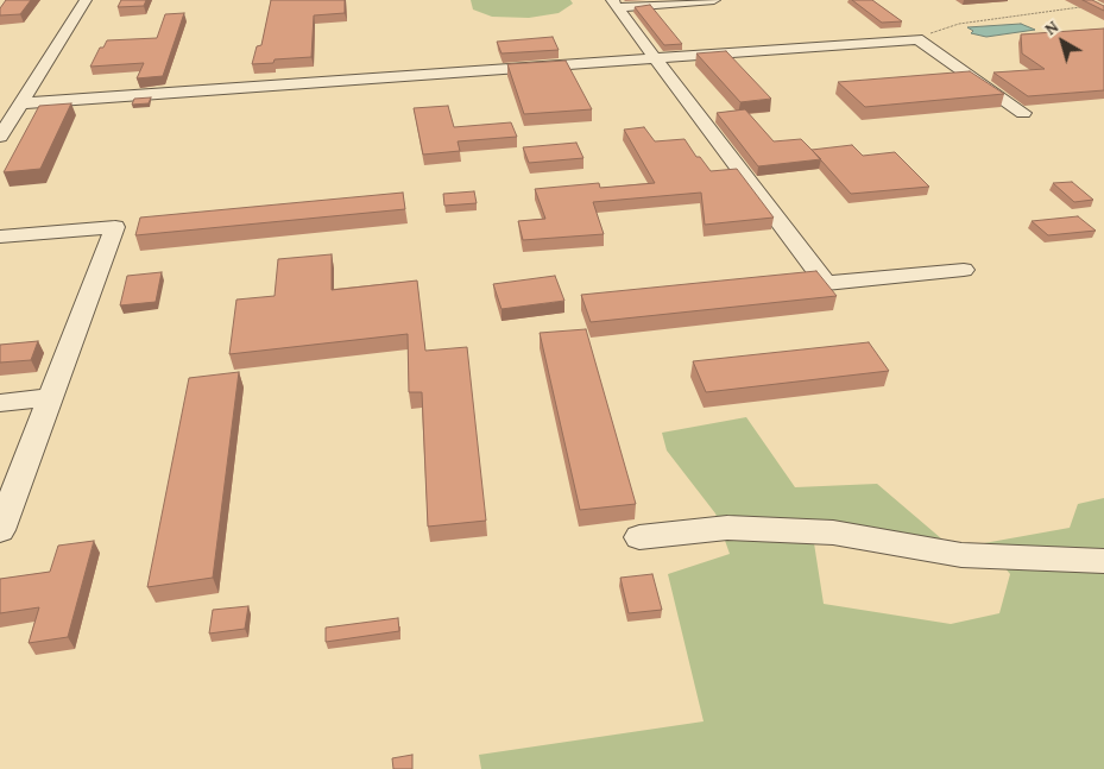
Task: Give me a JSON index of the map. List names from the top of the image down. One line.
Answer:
{"north":"top left"}
